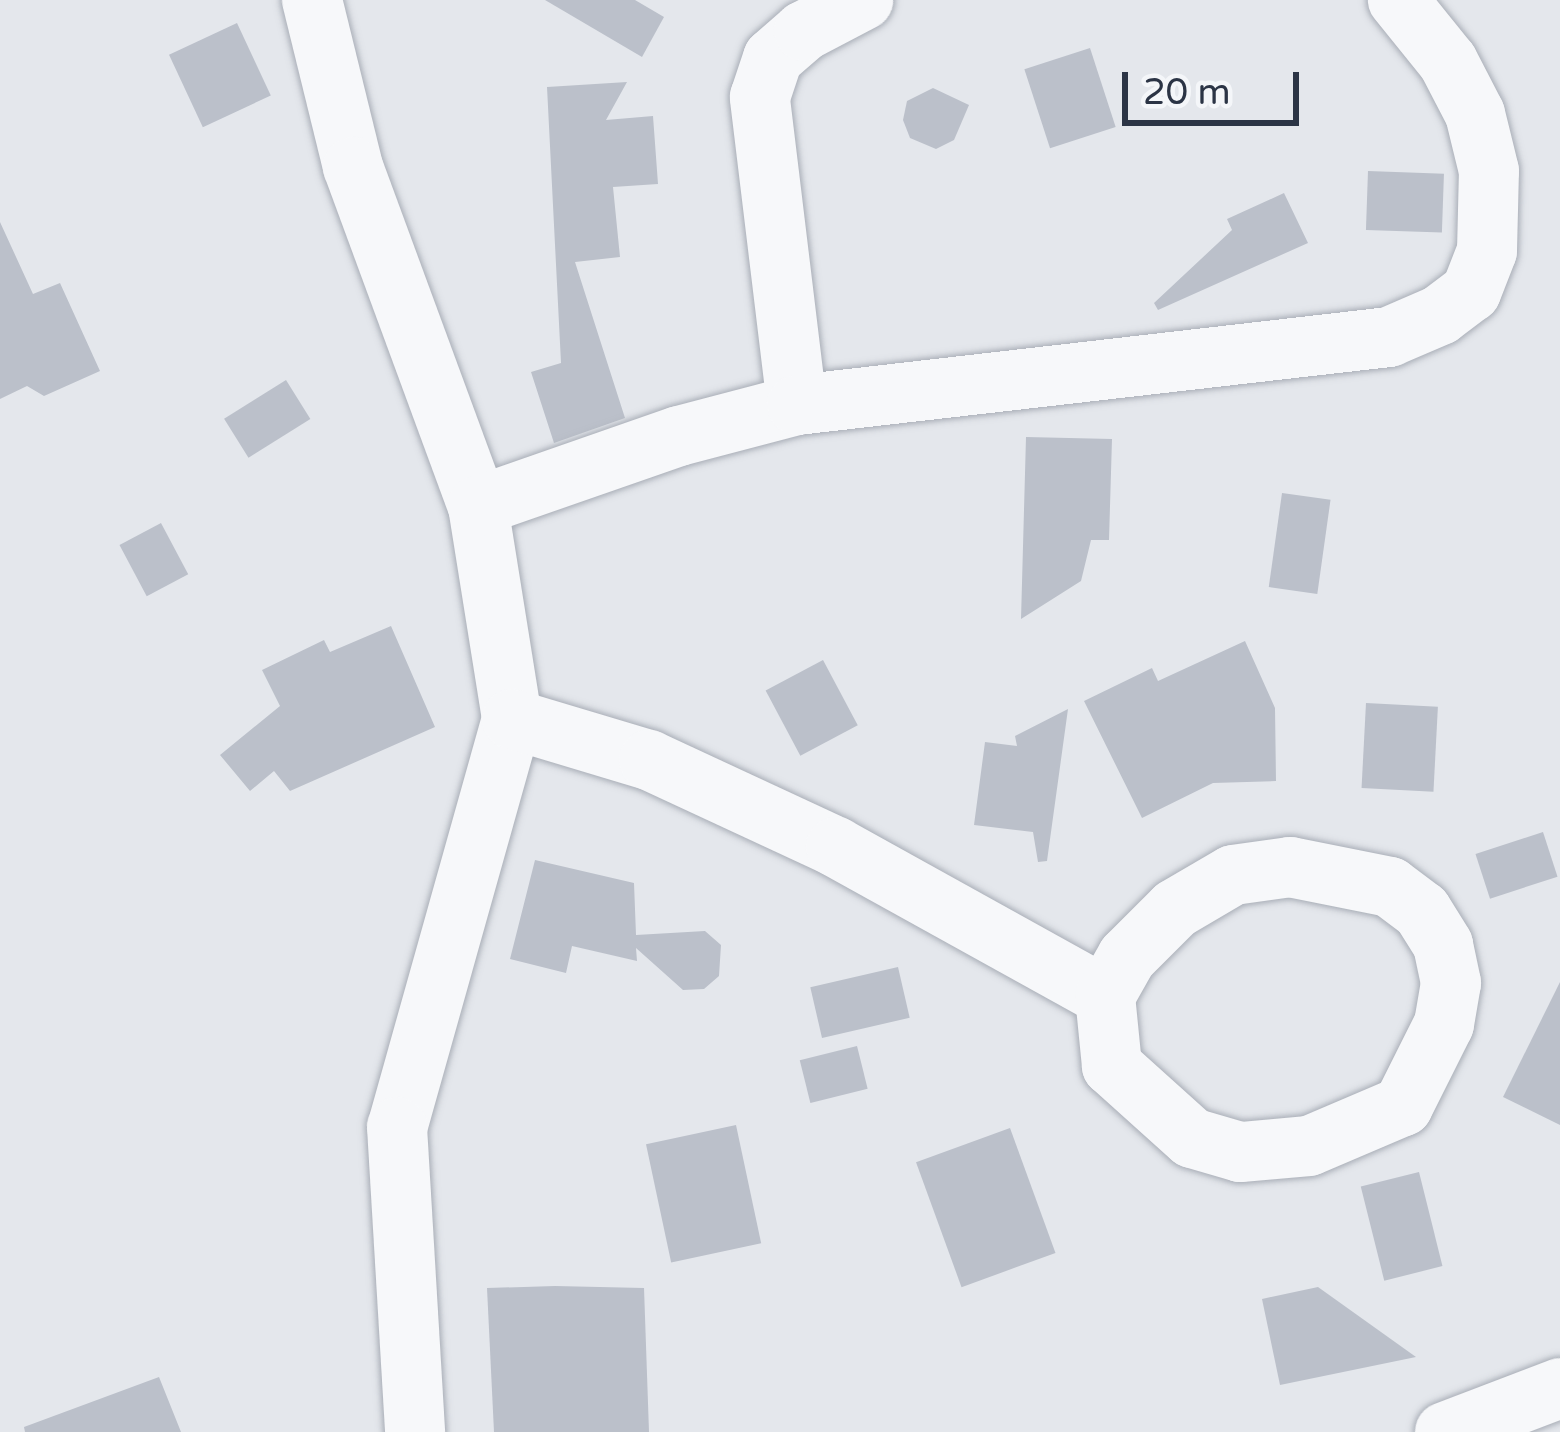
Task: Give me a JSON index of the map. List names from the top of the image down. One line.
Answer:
{"scale_bar":"20 m"}
